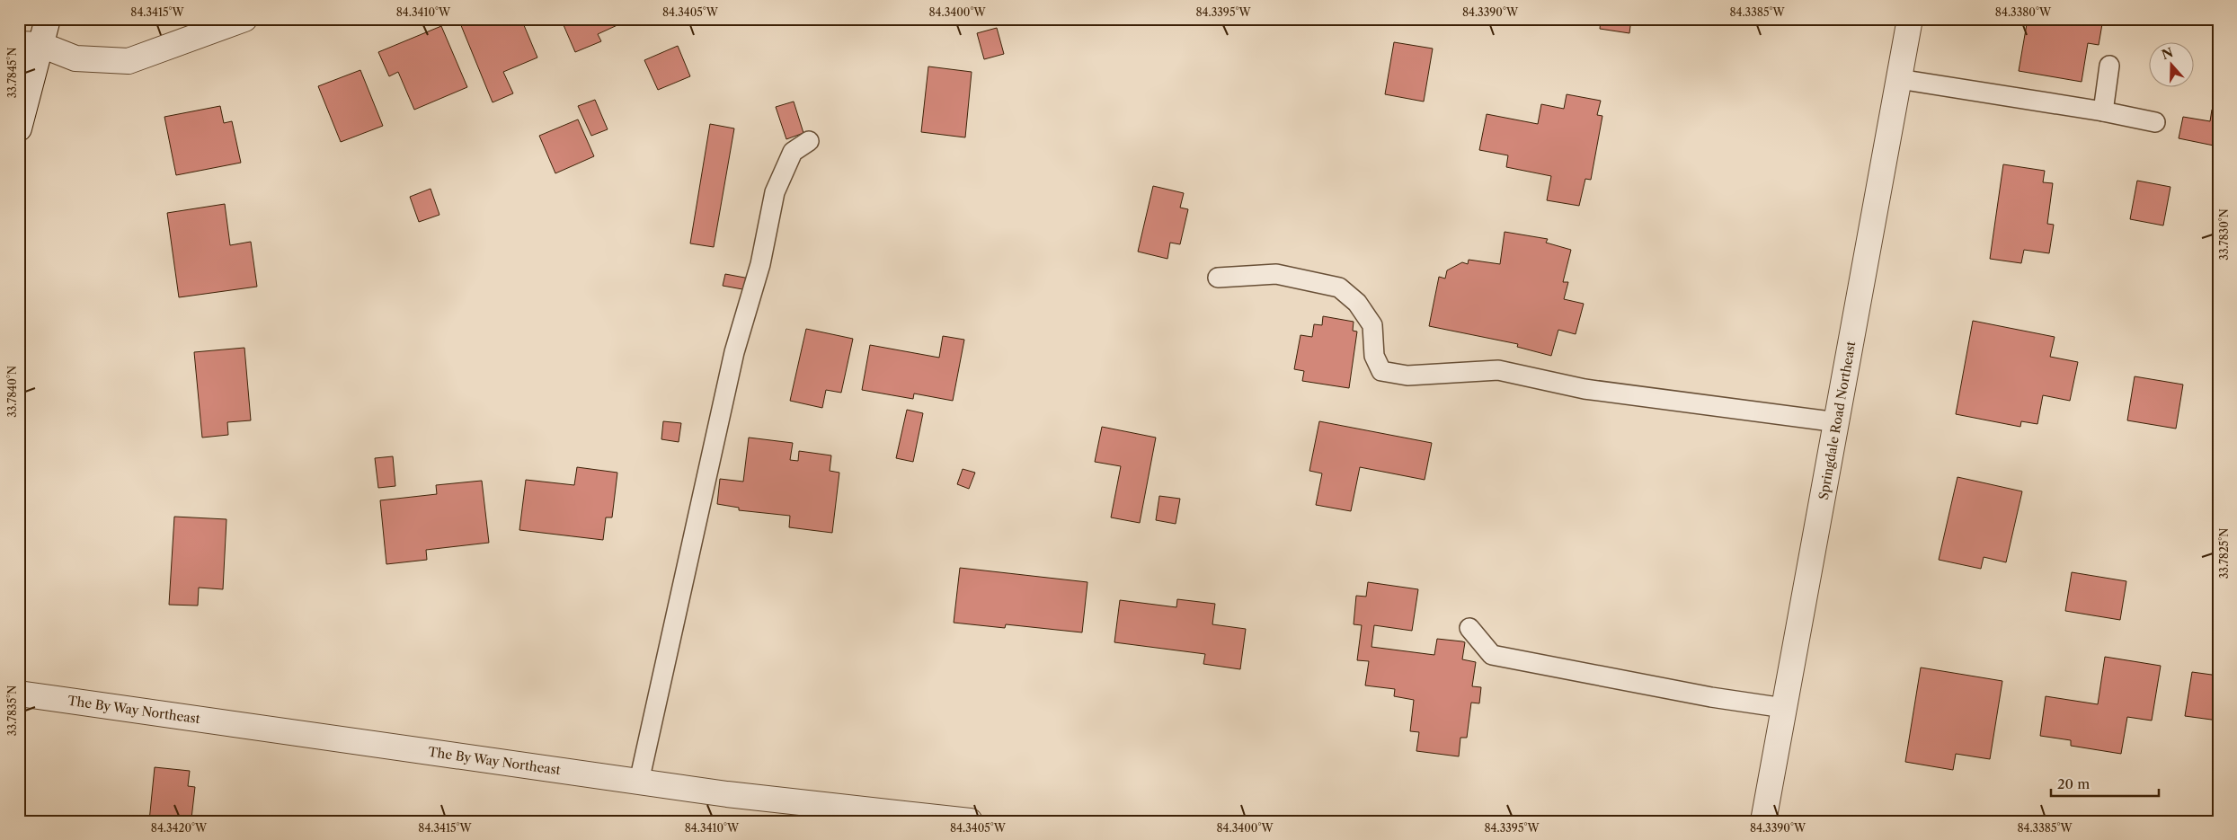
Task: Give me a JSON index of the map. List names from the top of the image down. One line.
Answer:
{"streets":{"street":["Springdale Road Northeast","The By Way Northeast"]},"scale_bar":"20 m","north":"top","coordinates":["84.3415°W","84.3410°W","84.3405°W","84.3400°W","84.3395°W","84.3390°W","84.3385°W","84.3380°W","33.7845°N","33.7830°N","33.7840°N","33.7825°N","33.7835°N","84.3420°W"]}
